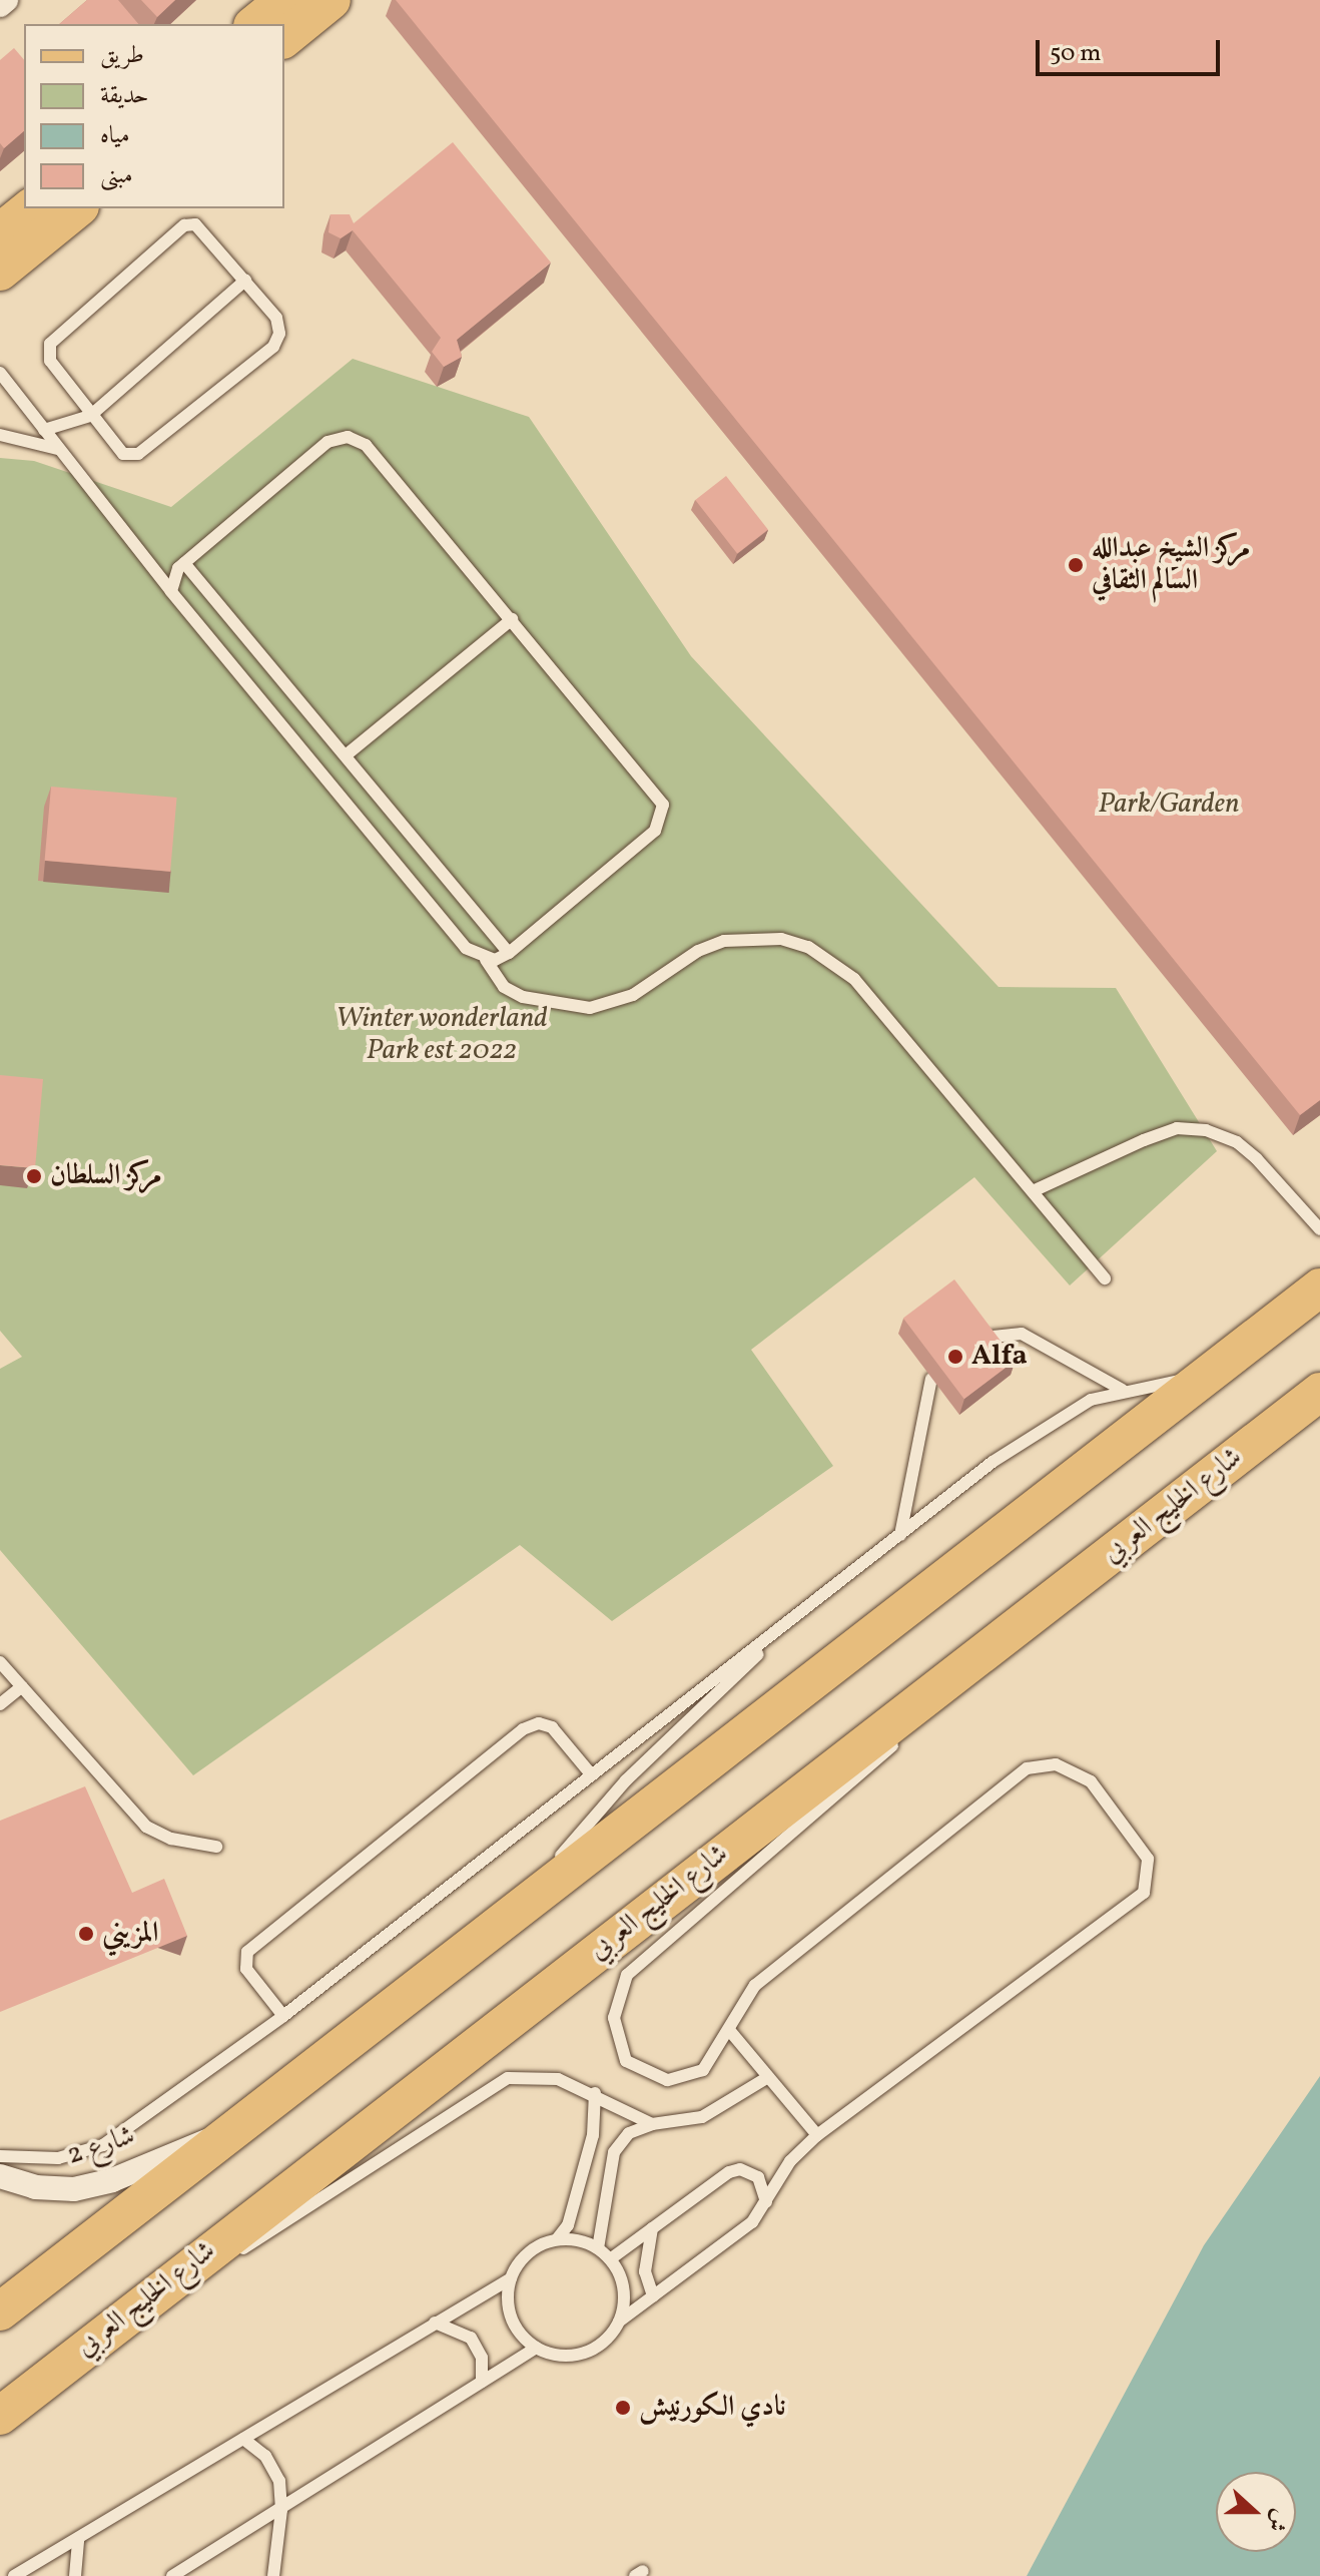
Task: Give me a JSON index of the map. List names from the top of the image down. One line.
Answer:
{"streets":{"main road":["شارع الخليج العربي"],"street":["شارع 2"]},"parks":["Park/Garden","Winter wonderland Park est 2022"],"places":["مركز الشيخ عبدالله السالم الثقافي","مركز السلطان","Alfa","المزيني","نادي الكورنيش"],"legend":["طريق","حديقة","مياه","مبنى"],"scale_bar":"50 m","north":"right"}
